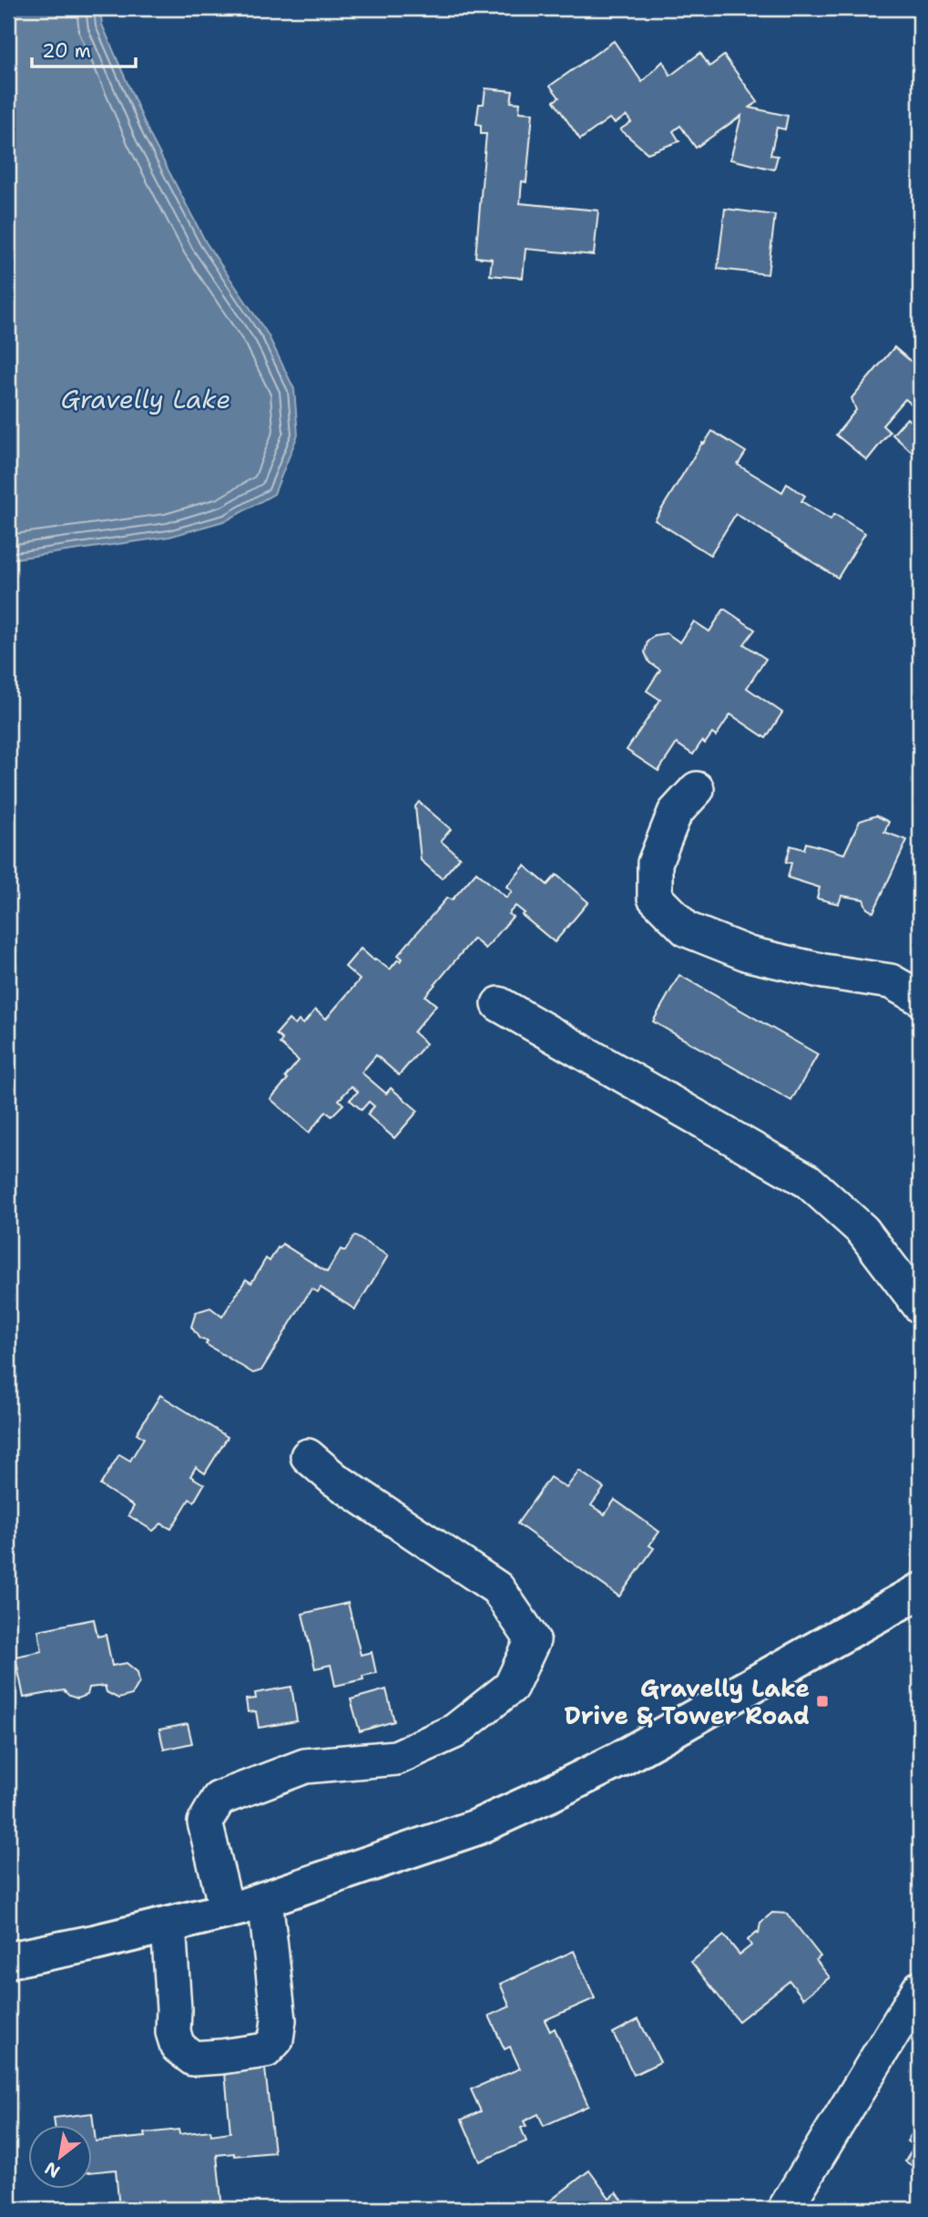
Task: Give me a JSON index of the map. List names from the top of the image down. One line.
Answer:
{"water":["Gravelly Lake"],"places":{"transit":["Gravelly Lake Drive & Tower Road"]},"scale_bar":"20 m","north":"bottom left"}
